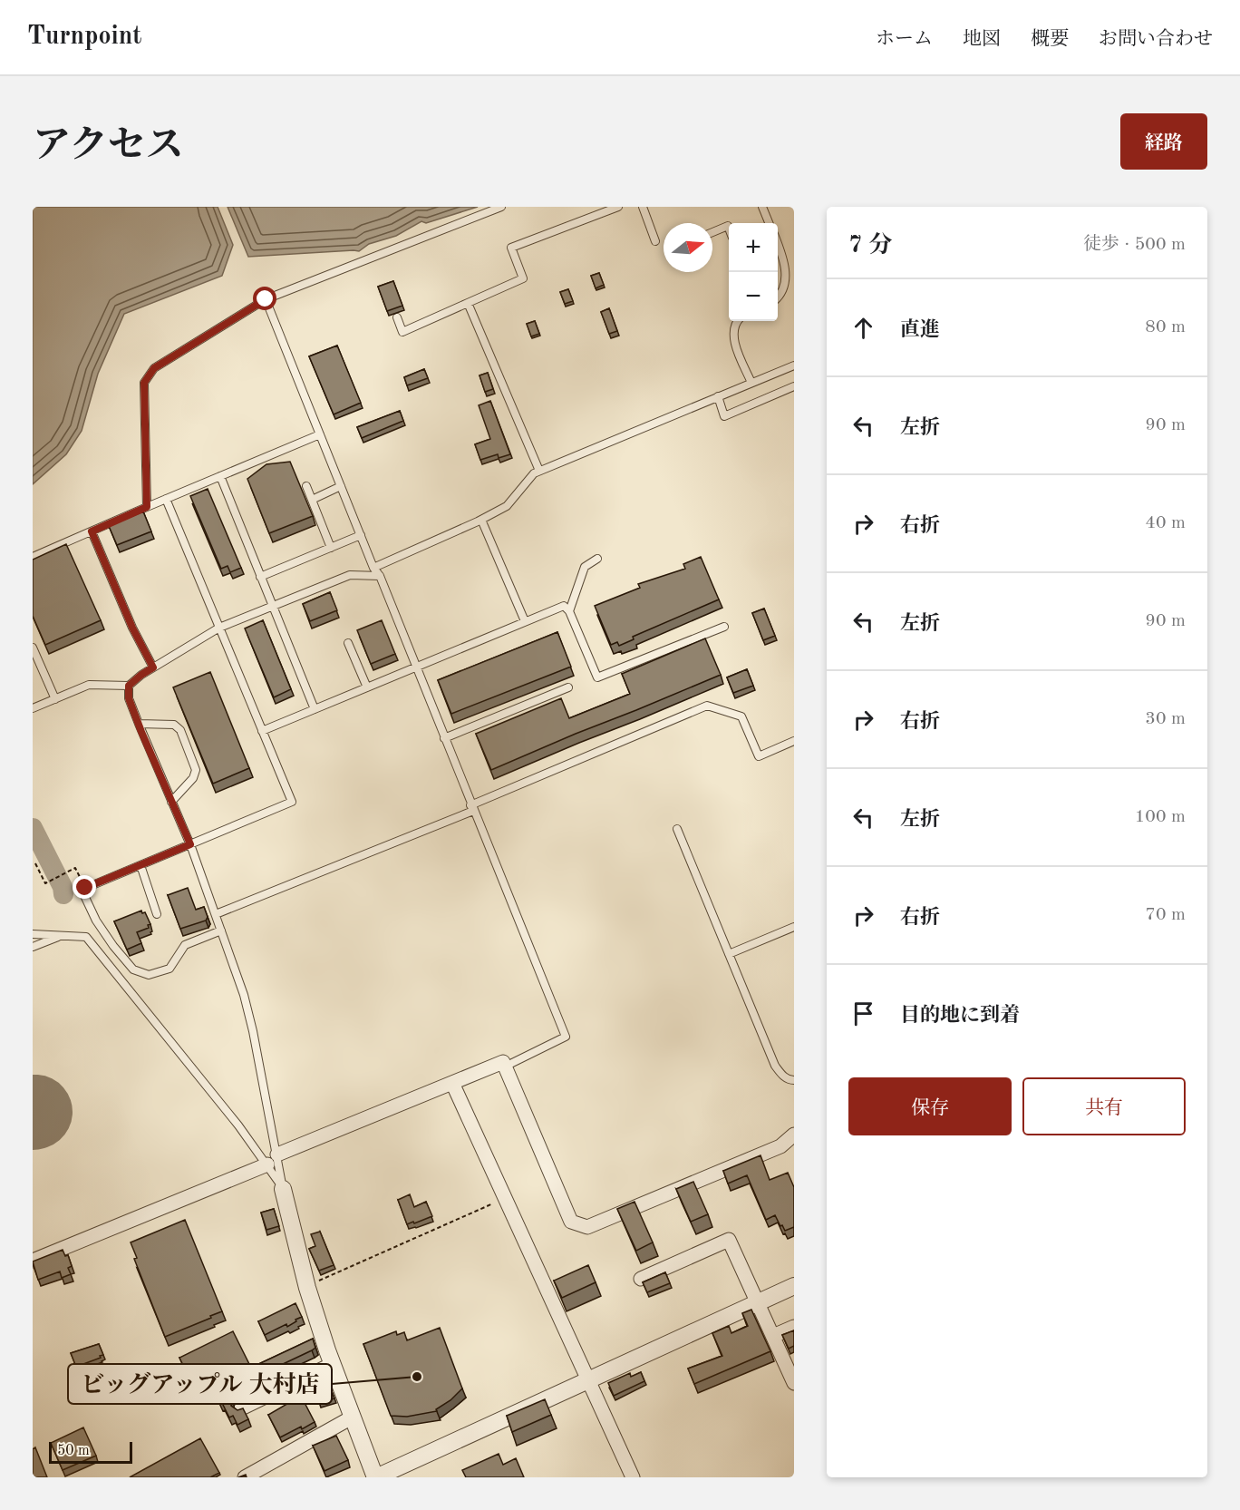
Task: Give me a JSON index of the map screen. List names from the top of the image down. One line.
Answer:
{"places":["ビッグアップル 大村店"],"scale_bar":"50 m","north":"right","page":{"header":"Turnpoint","nav":["ホーム","地図","概要","お問い合わせ"],"title":"アクセス","buttons":["経路",["保存","共有"]],"heading":["7 分","徒歩 · 500 m"],"map_buttons":["+","−"],"list":[["直進","80 m"],["左折","90 m"],["右折","40 m"],["左折","90 m"],["右折","30 m"],["左折","100 m"],["右折","70 m"],"目的地に到着"],"scale":"50 m"}}
